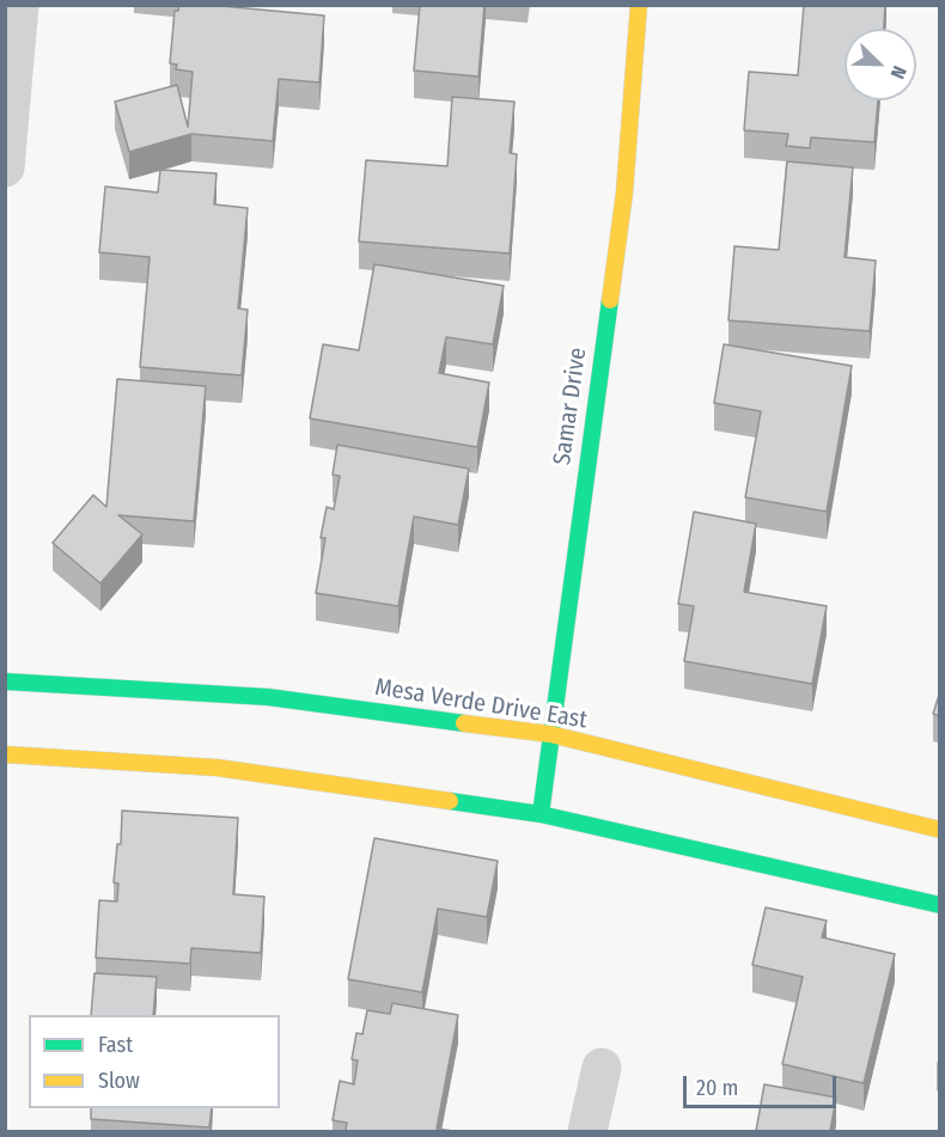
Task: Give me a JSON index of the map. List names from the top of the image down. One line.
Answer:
{"streets":{"street":["Samar Drive","Mesa Verde Drive East"]},"crossings":[["Samar Drive","Mesa Verde Drive East"]],"legend":["Fast","Slow"],"scale_bar":"20 m","north":"bottom right"}
